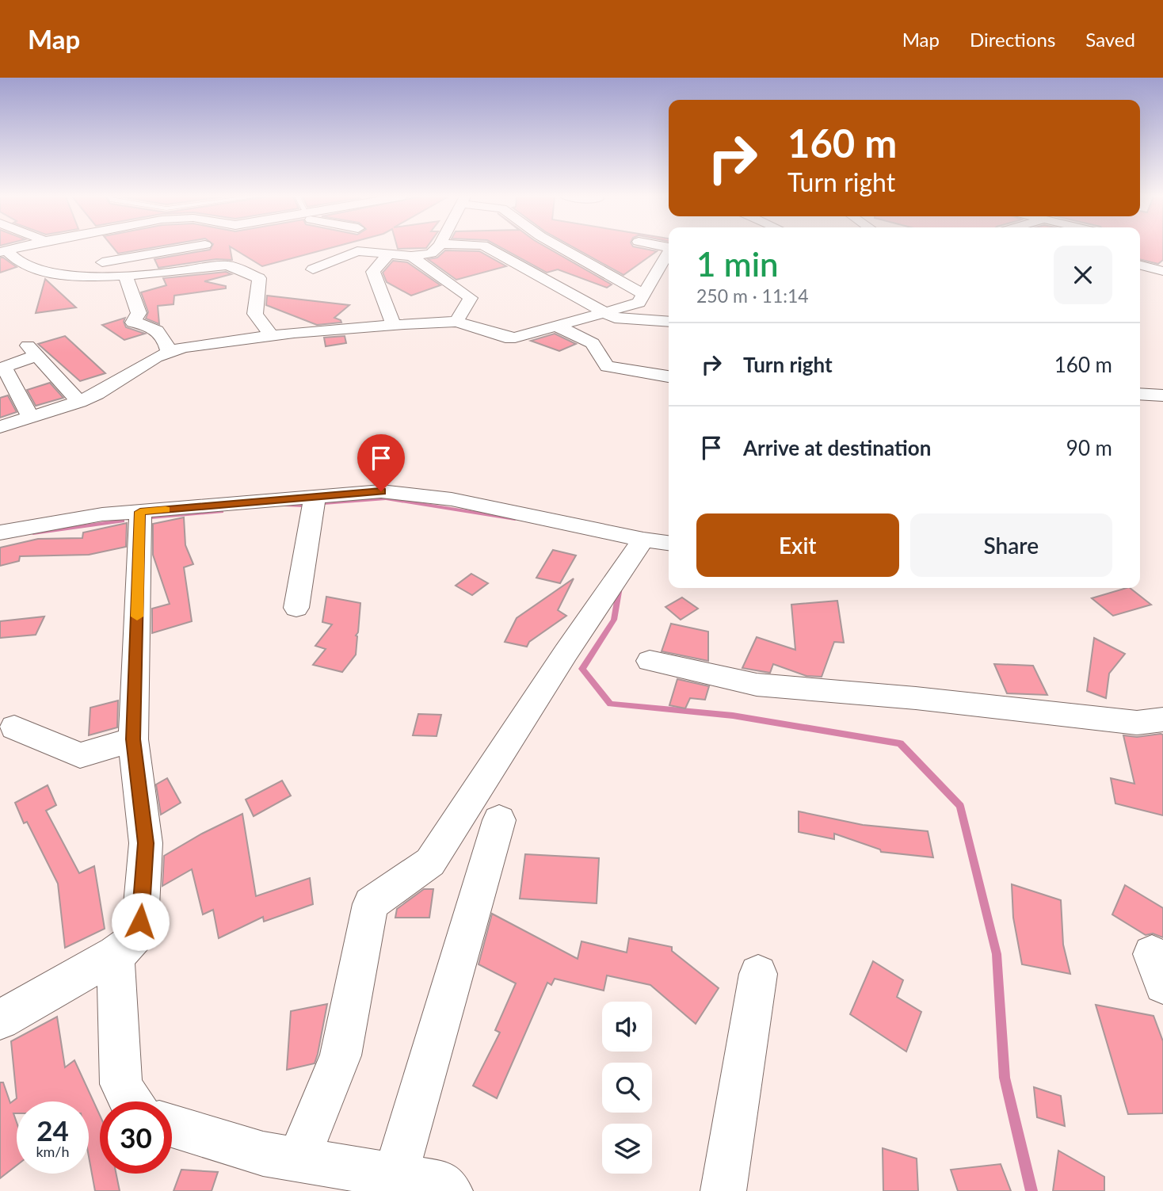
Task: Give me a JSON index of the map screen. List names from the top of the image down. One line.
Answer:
{"page":{"header":"Map","nav":["Map","Directions","Saved"],"turn":["160 m","Turn right"],"heading":["1 min","250 m · 11:14"],"list":[{"name":"Turn right","value":"160 m"},{"name":"Arrive at destination","value":"90 m"}],"buttons":["Exit","Share"],"speed":"24 km/h","limit":"30"}}
